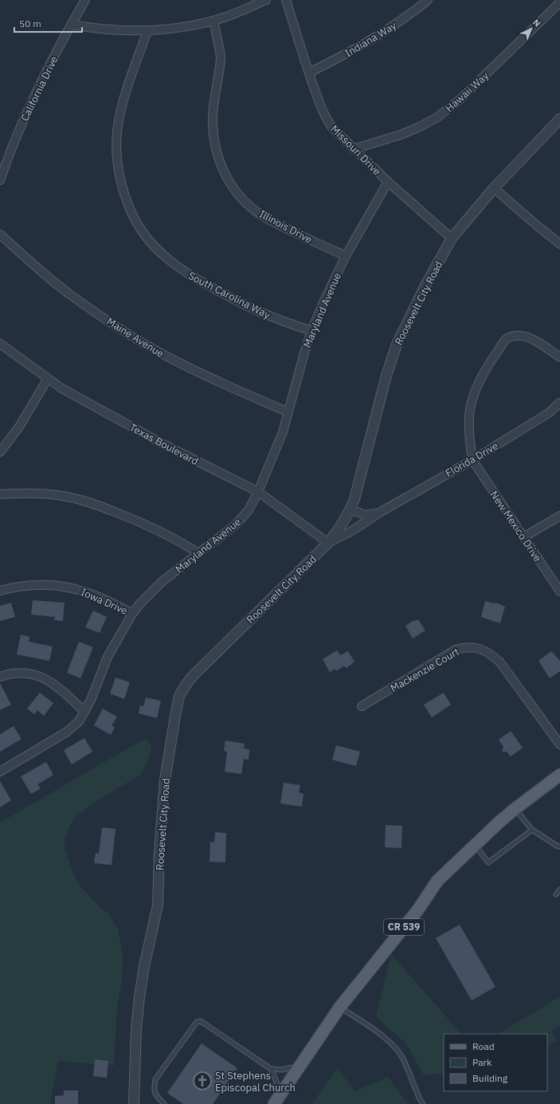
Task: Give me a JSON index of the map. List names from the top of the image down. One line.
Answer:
{"streets":{"main road":["CR 539"],"street":["Indiana Way","California Drive","Hawaii Way","Missouri Drive","Illinois Drive","South Carolina Way","Roosevelt City Road","Maryland Avenue","Maine Avenue","Texas Boulevard","Florida Drive","New Mexico Drive","Iowa Drive","Mackenzie Court"]},"crossings":[["Indiana Way","Missouri Drive"],["Hawaii Way","Missouri Drive"],["Missouri Drive","Roosevelt City Road"],["Missouri Drive","Maryland Avenue"],["Illinois Drive","Maryland Avenue"],["South Carolina Way","Maryland Avenue"],["Roosevelt City Road","Texas Boulevard"],["Roosevelt City Road","Florida Drive"],["Maryland Avenue","Maine Avenue"],["Maryland Avenue","Texas Boulevard"],["Maryland Avenue","Iowa Drive"],["Texas Boulevard","Florida Drive"],["Florida Drive","New Mexico Drive"]],"places":{"church":["St Stephens Episcopal Church"]},"legend":["Road","Park","Building"],"scale_bar":"50 m","north":"top right"}
